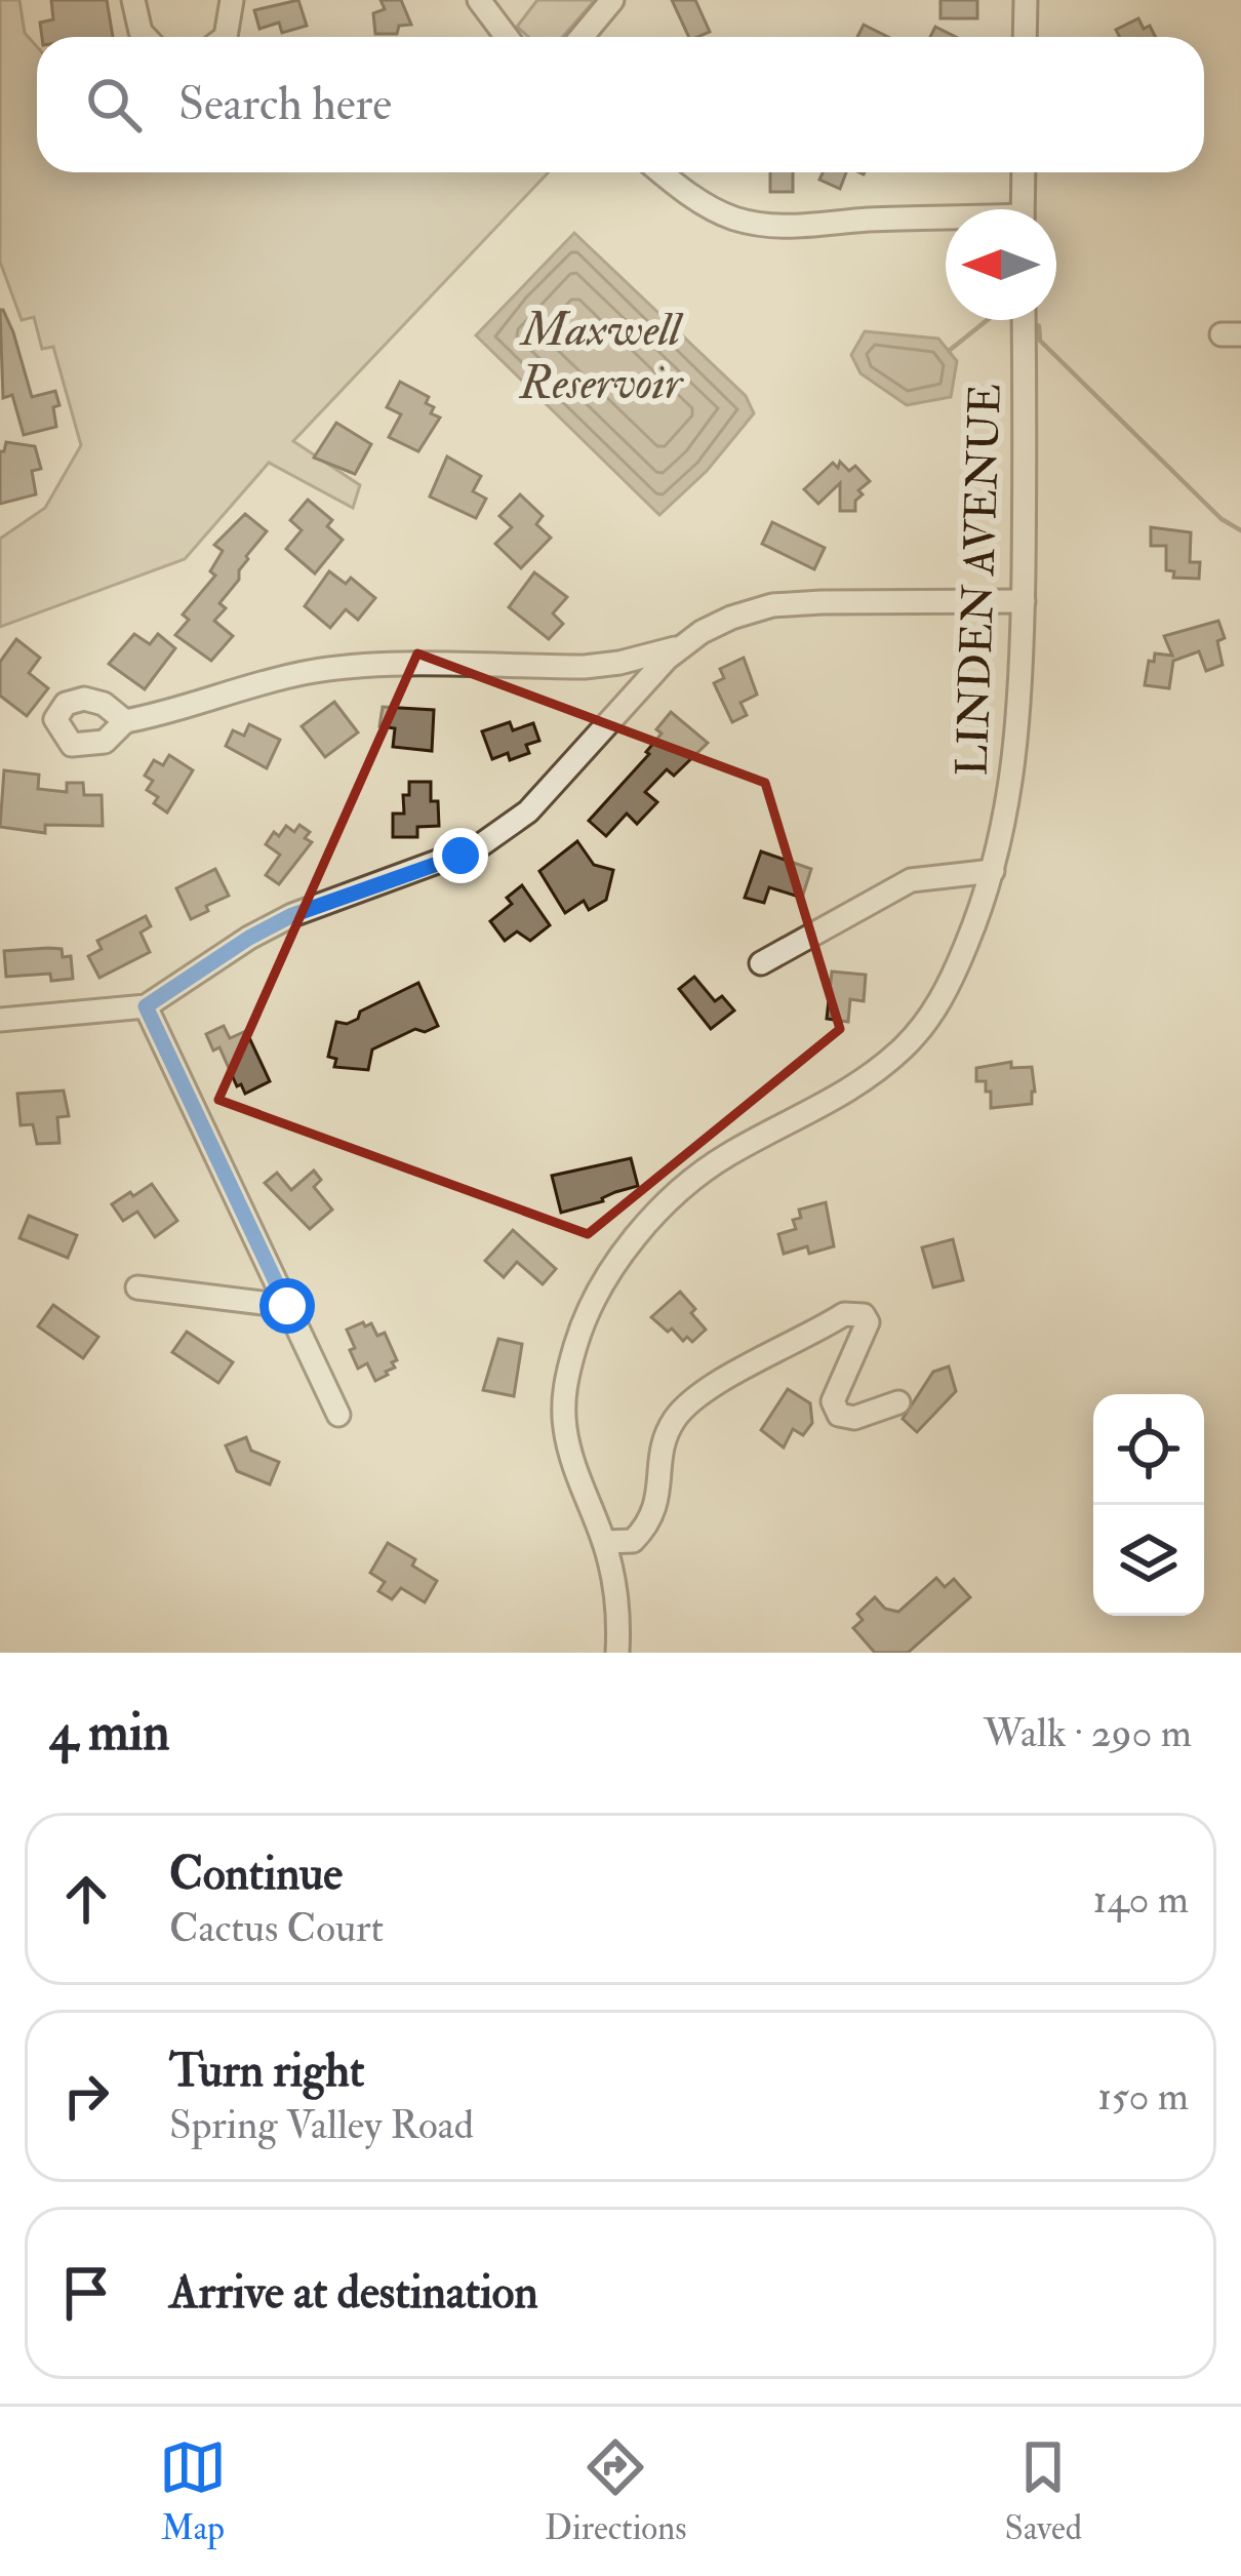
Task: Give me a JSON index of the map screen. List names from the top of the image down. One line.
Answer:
{"streets":{"street":["LINDEN AVENUE"]},"water":["Maxwell Reservoir"],"north":"left","page":{"search":"Search here","heading":["4 min","Walk · 290 m"],"list":[["Continue","Cactus Court","140 m"],["Turn right","Spring Valley Road","150 m"],"Arrive at destination"],"nav":["Map","Directions","Saved"]}}
